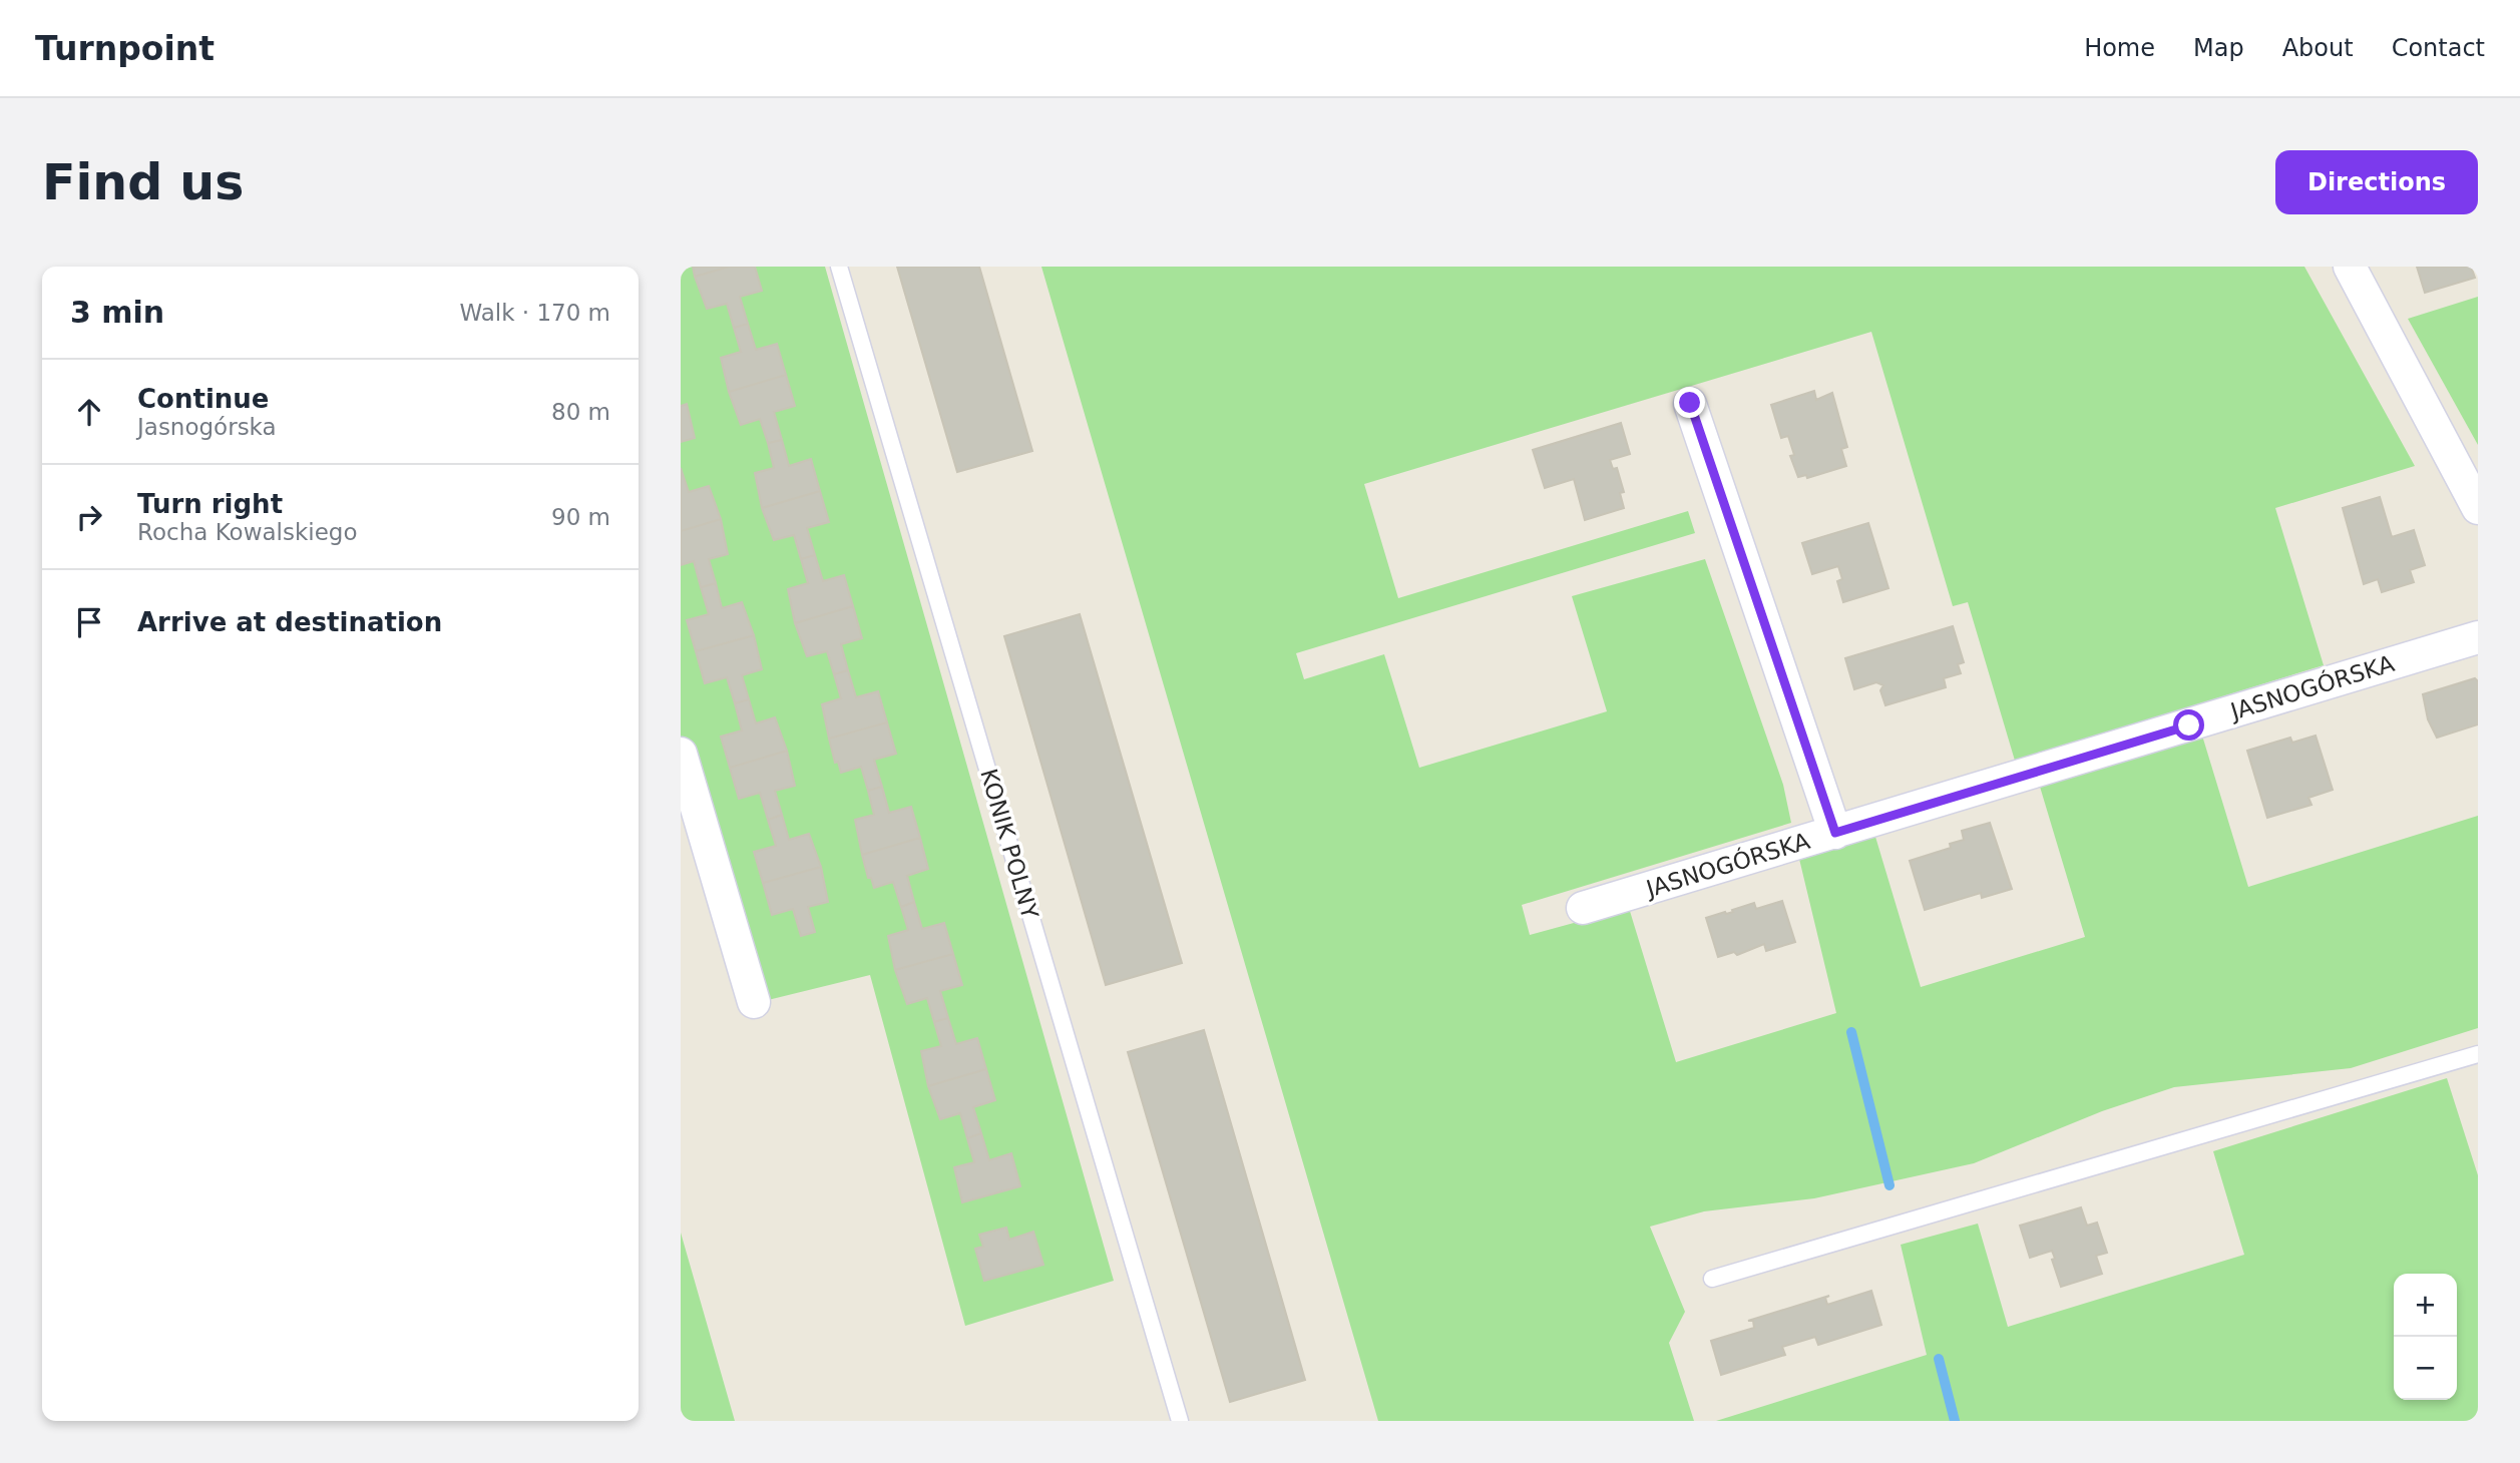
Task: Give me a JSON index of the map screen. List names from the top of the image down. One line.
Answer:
{"streets":{"street":["JASNOGÓRSKA"],"lane":["KONIK POLNY"]},"page":{"header":"Turnpoint","nav":["Home","Map","About","Contact"],"buttons":"Directions","title":"Find us","heading":["3 min","Walk · 170 m"],"list":[["Continue","Jasnogórska","80 m"],["Turn right","Rocha Kowalskiego","90 m"],"Arrive at destination"],"map_buttons":["+","−"]}}
